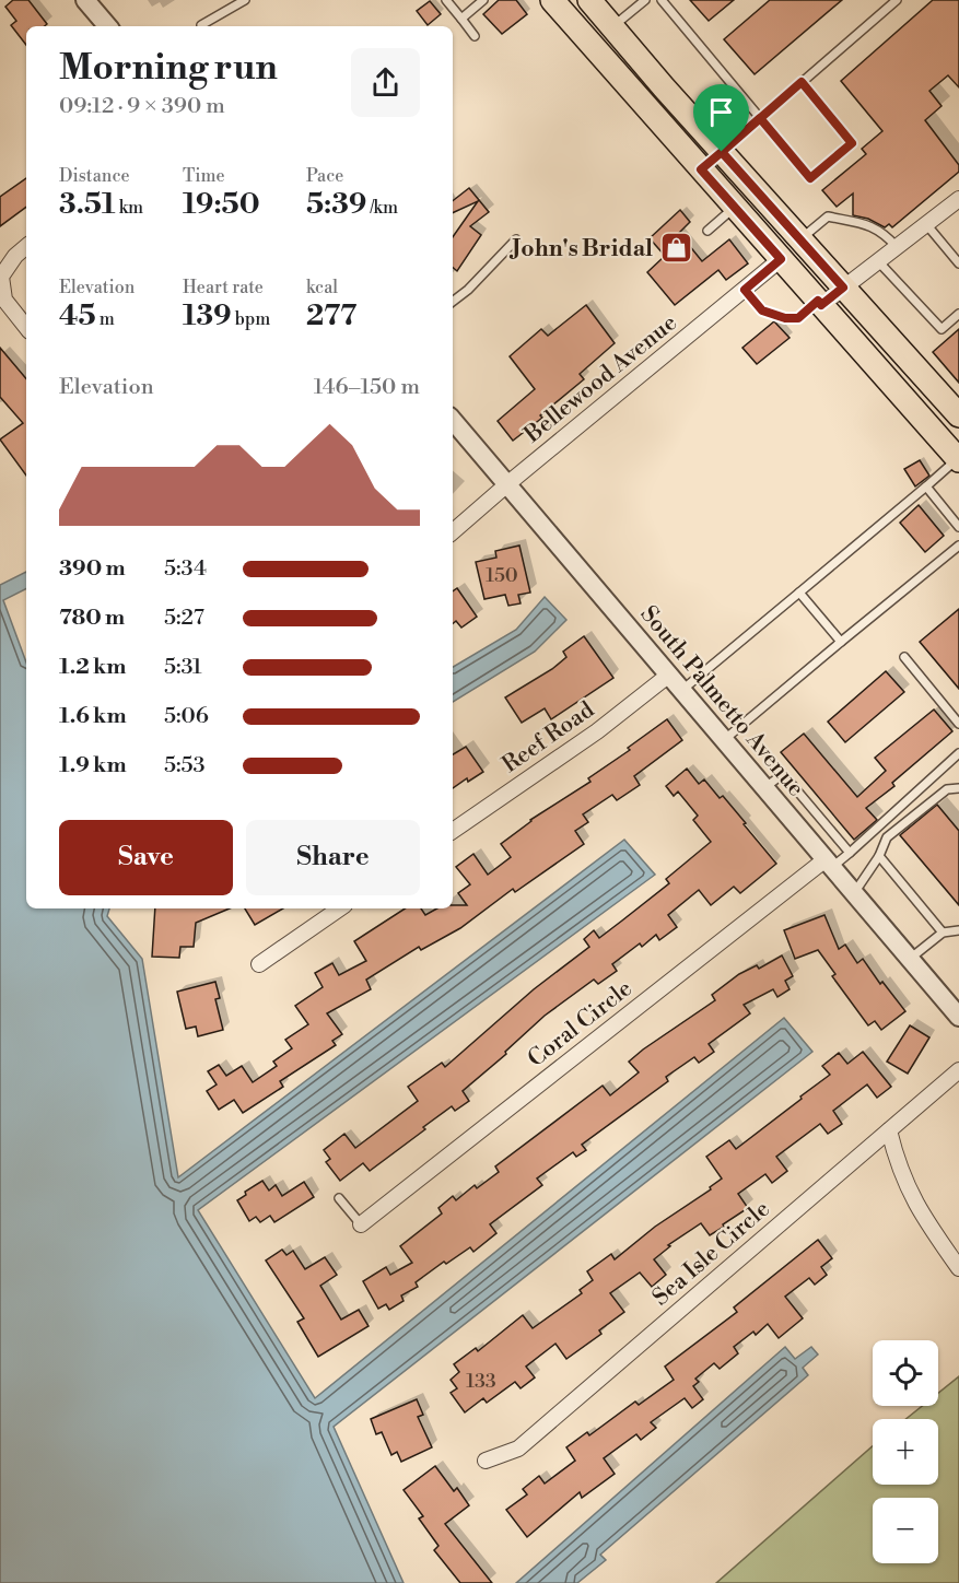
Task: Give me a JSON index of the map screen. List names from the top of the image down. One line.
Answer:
{"streets":{"street":["Bellewood Avenue","South Palmetto Avenue","Reef Road","Coral Circle","Sea Isle Circle"]},"crossings":[["Bellewood Avenue","South Palmetto Avenue"],["South Palmetto Avenue","Reef Road"],["South Palmetto Avenue","Coral Circle"]],"places":{"shop":["John's Bridal"]},"house_numbers":["150","133"],"page":{"heading":["Morning run","09:12 · 9 × 390 m"],"stats":[["Distance","3.51 km"],["Time","19:50"],["Pace","5:39 /km"],["Elevation","45 m"],["Heart rate","139 bpm"],["kcal","277"]],"chart":["Elevation","146–150 m"],"list":[{"name":"390 m","note":"5:34"},{"name":"780 m","note":"5:27"},{"name":"1.2 km","note":"5:31"},{"name":"1.6 km","note":"5:06"},{"name":"1.9 km","note":"5:53"}],"buttons":["Save","Share"],"map_buttons":["+","−"]}}
